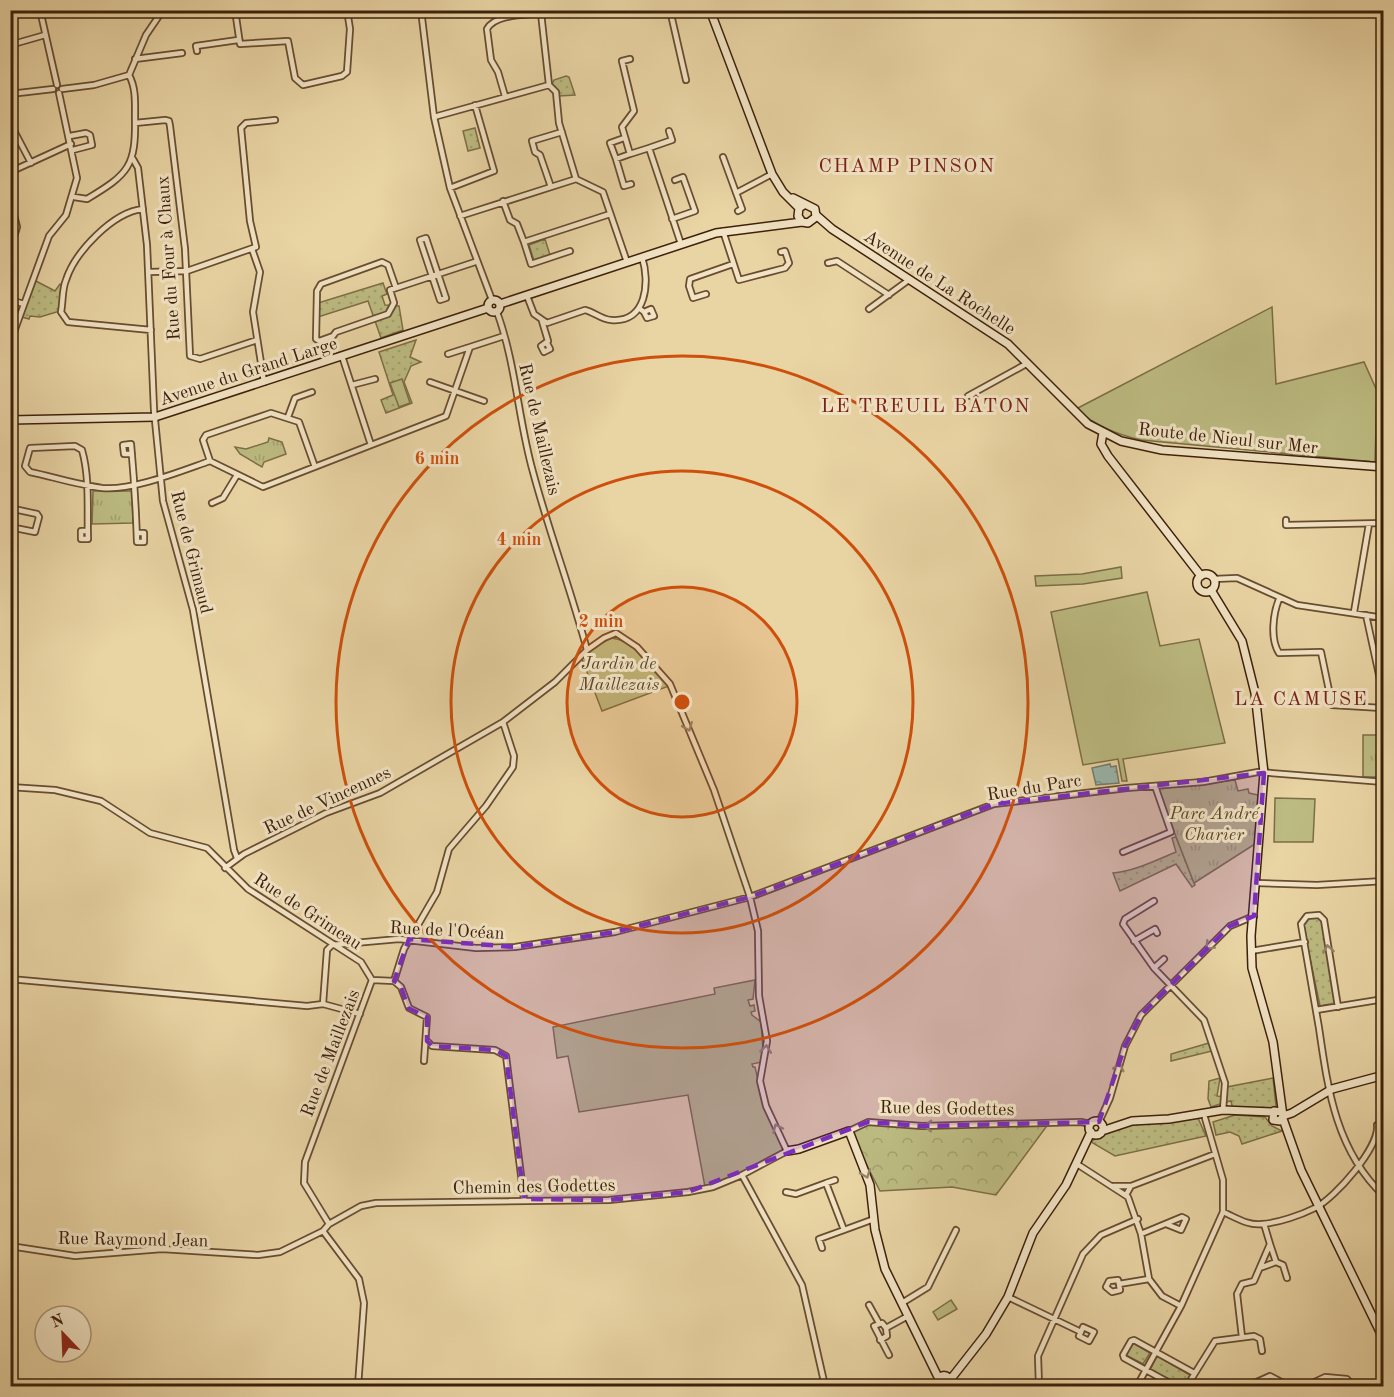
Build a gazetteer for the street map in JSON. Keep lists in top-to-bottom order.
{
  "streets": {
    "street": [
      "Rue du Four à Chaux",
      "Avenue de La Rochelle",
      "Avenue du Grand Large",
      "Rue de Maillezais",
      "Route de Nieul sur Mer",
      "Rue de Grimaud",
      "Rue du Parc",
      "Rue de Vincennes",
      "Rue de Grimeau",
      "Rue de l'Océan",
      "Rue des Godettes",
      "Chemin des Godettes",
      "Rue Raymond Jean"
    ]
  },
  "crossings": [
    ["Avenue de La Rochelle", "Route de Nieul sur Mer"],
    ["Avenue du Grand Large", "Rue de Grimaud"],
    ["Rue de Maillezais", "Rue de Grimeau"],
    ["Rue de Maillezais", "Chemin des Godettes"],
    ["Rue de Grimaud", "Rue de Vincennes"],
    ["Rue du Parc", "Rue de l'Océan"],
    ["Rue de Vincennes", "Rue de Grimeau"],
    ["Rue de Grimeau", "Rue de l'Océan"],
    ["Rue des Godettes", "Chemin des Godettes"]
  ],
  "one_way": ["Rue des Godettes"],
  "districts": ["CHAMP PINSON", "LE TREUIL BÂTON", "LA CAMUSE"],
  "parks": ["Jardin de Maillezais", "Parc André Charier"],
  "north": "top left",
  "rings": ["6 min", "4 min", "2 min"]
}
